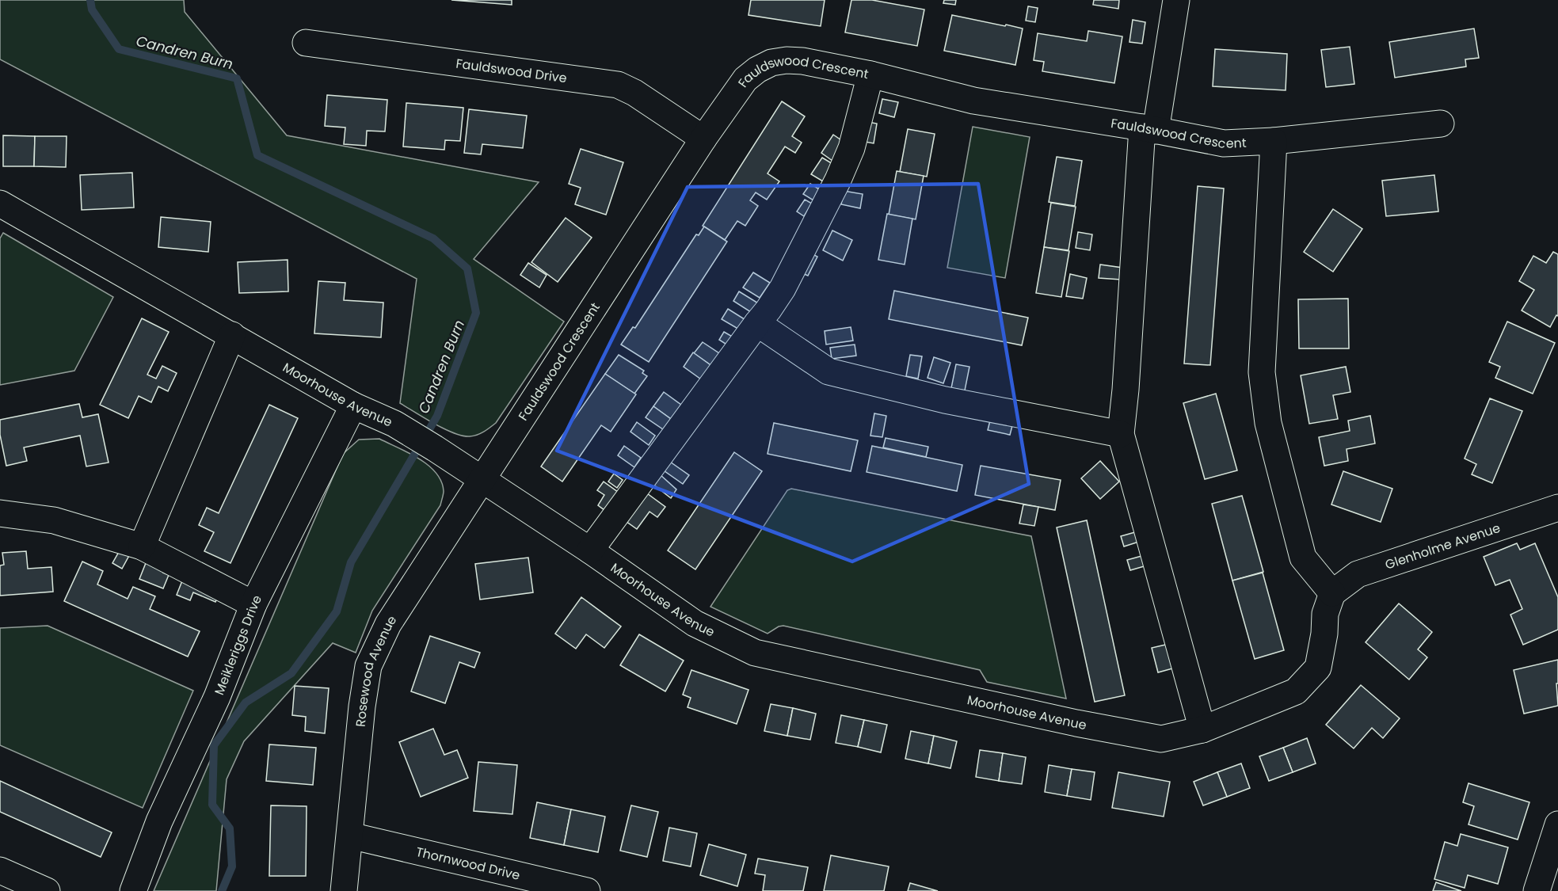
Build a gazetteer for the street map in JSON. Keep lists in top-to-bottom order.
{
  "streets": {
    "street": [
      "Fauldswood Drive",
      "Fauldswood Crescent",
      "Moorhouse Avenue",
      "Glenholme Avenue",
      "Meikleriggs Drive",
      "Rosewood Avenue",
      "Thornwood Drive"
    ]
  },
  "crossings": [
    ["Fauldswood Drive", "Fauldswood Crescent"],
    ["Fauldswood Crescent", "Moorhouse Avenue"],
    ["Fauldswood Crescent", "Rosewood Avenue"],
    ["Moorhouse Avenue", "Glenholme Avenue"],
    ["Moorhouse Avenue", "Meikleriggs Drive"],
    ["Moorhouse Avenue", "Rosewood Avenue"],
    ["Rosewood Avenue", "Thornwood Drive"]
  ],
  "water": ["Candren Burn"]
}
